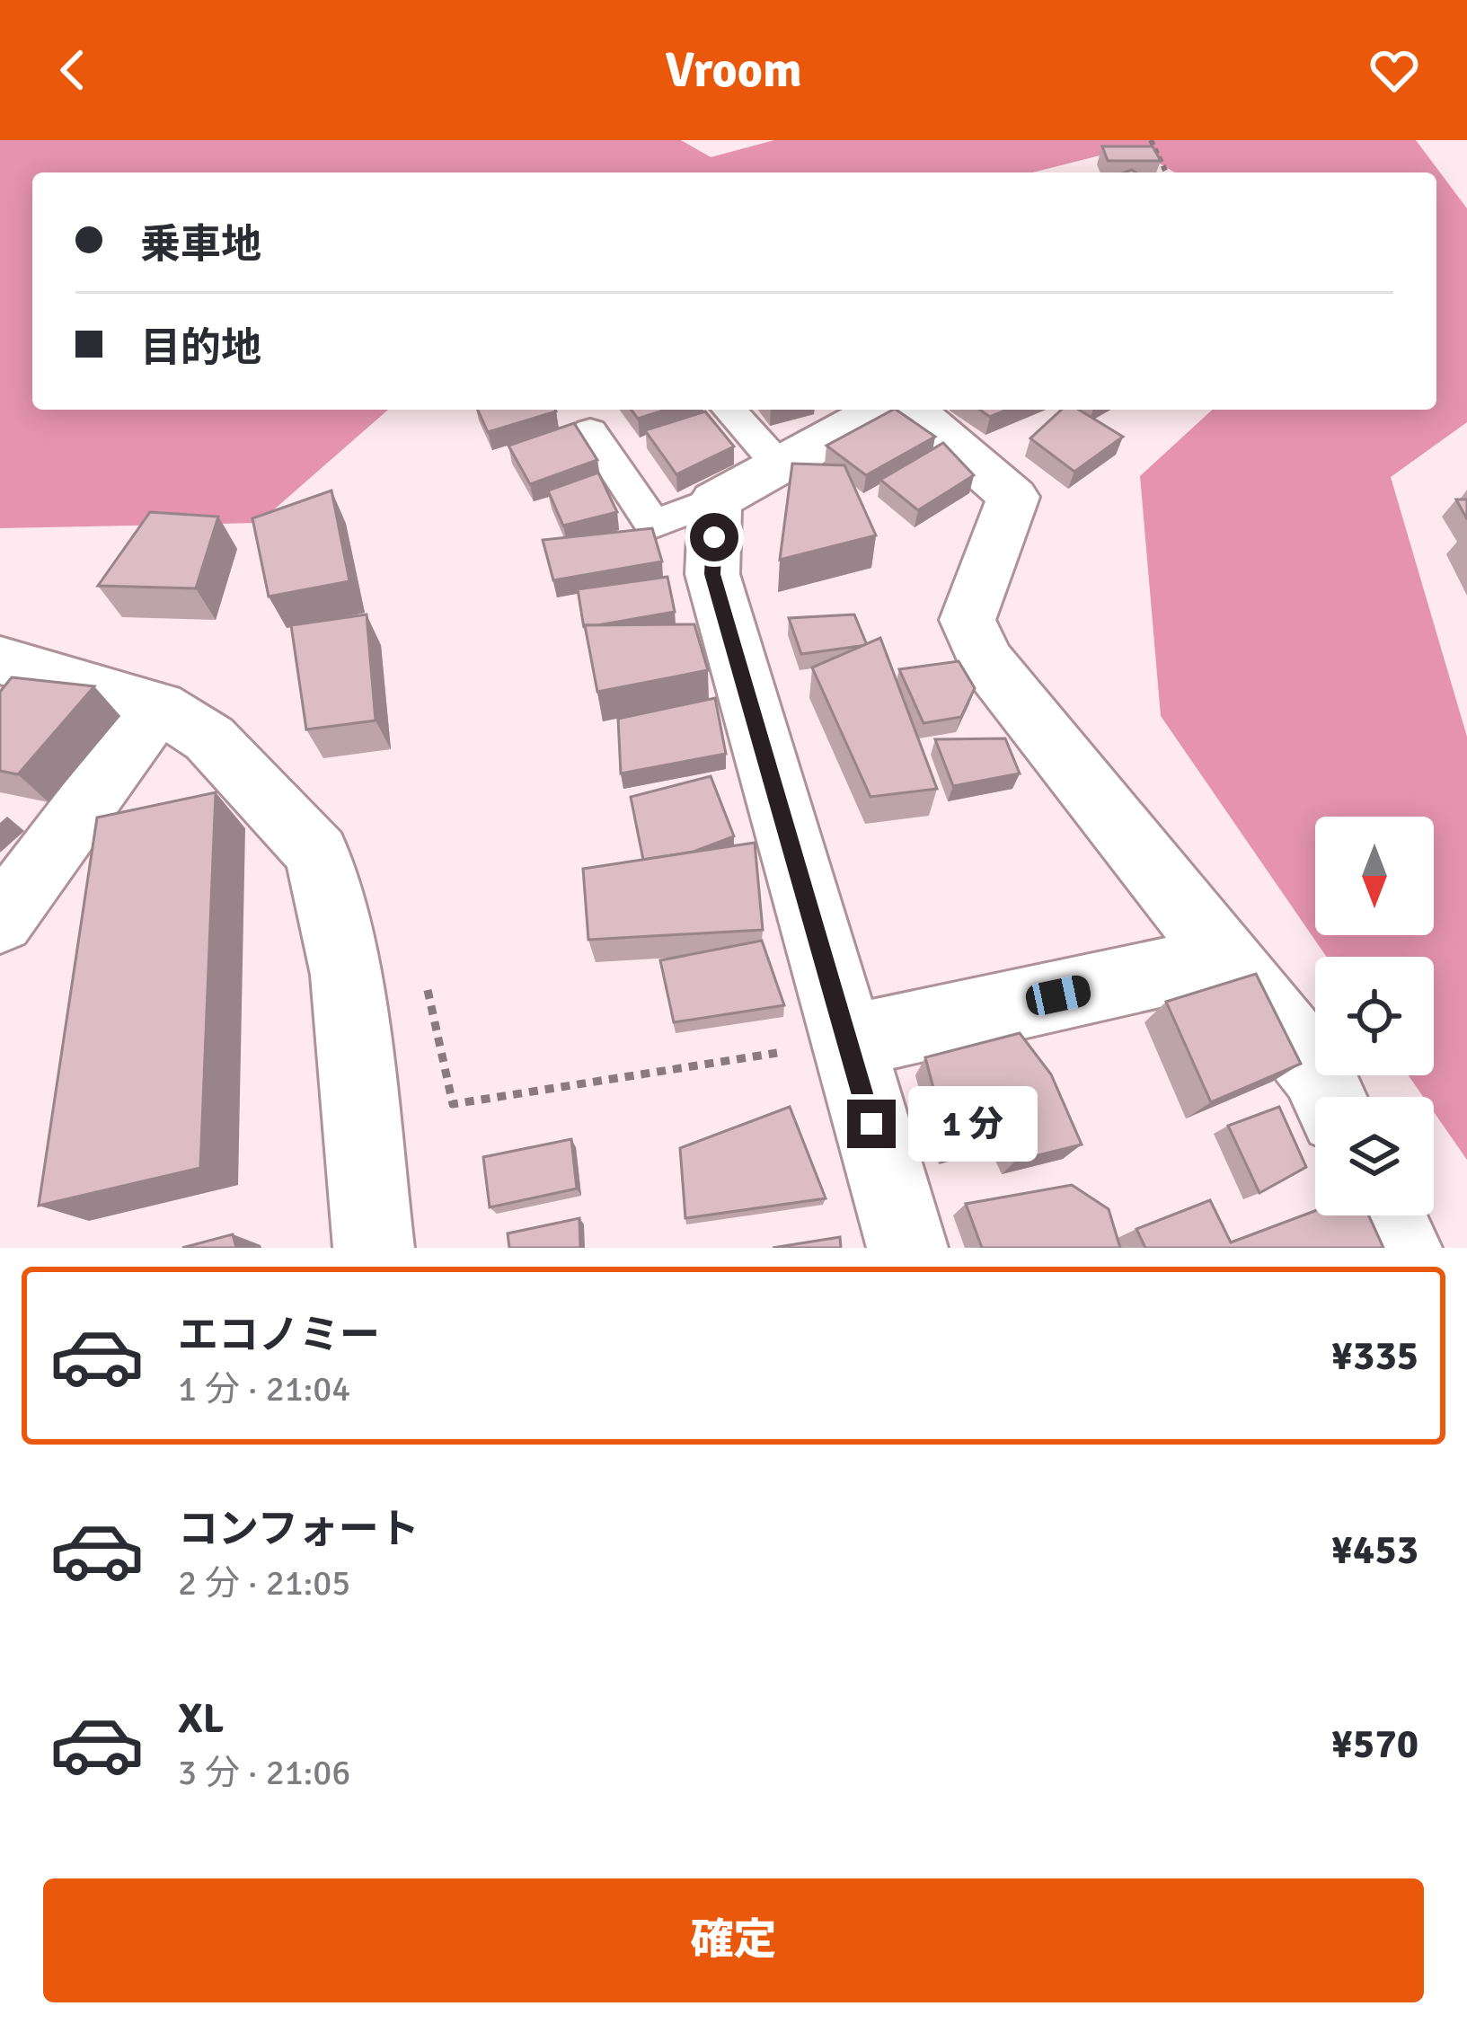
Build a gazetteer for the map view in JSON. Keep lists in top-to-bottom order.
{
  "north": "bottom",
  "page": {
    "header": "Vroom",
    "banner": ["乗車地", "目的地"],
    "bubble": "1 分",
    "list": [
      {
        "name": "エコノミー",
        "note": "1 分 · 21:04",
        "value": "¥335"
      },
      {
        "name": "コンフォート",
        "note": "2 分 · 21:05",
        "value": "¥453"
      },
      {
        "name": "XL",
        "note": "3 分 · 21:06",
        "value": "¥570"
      }
    ],
    "buttons": "確定"
  }
}
